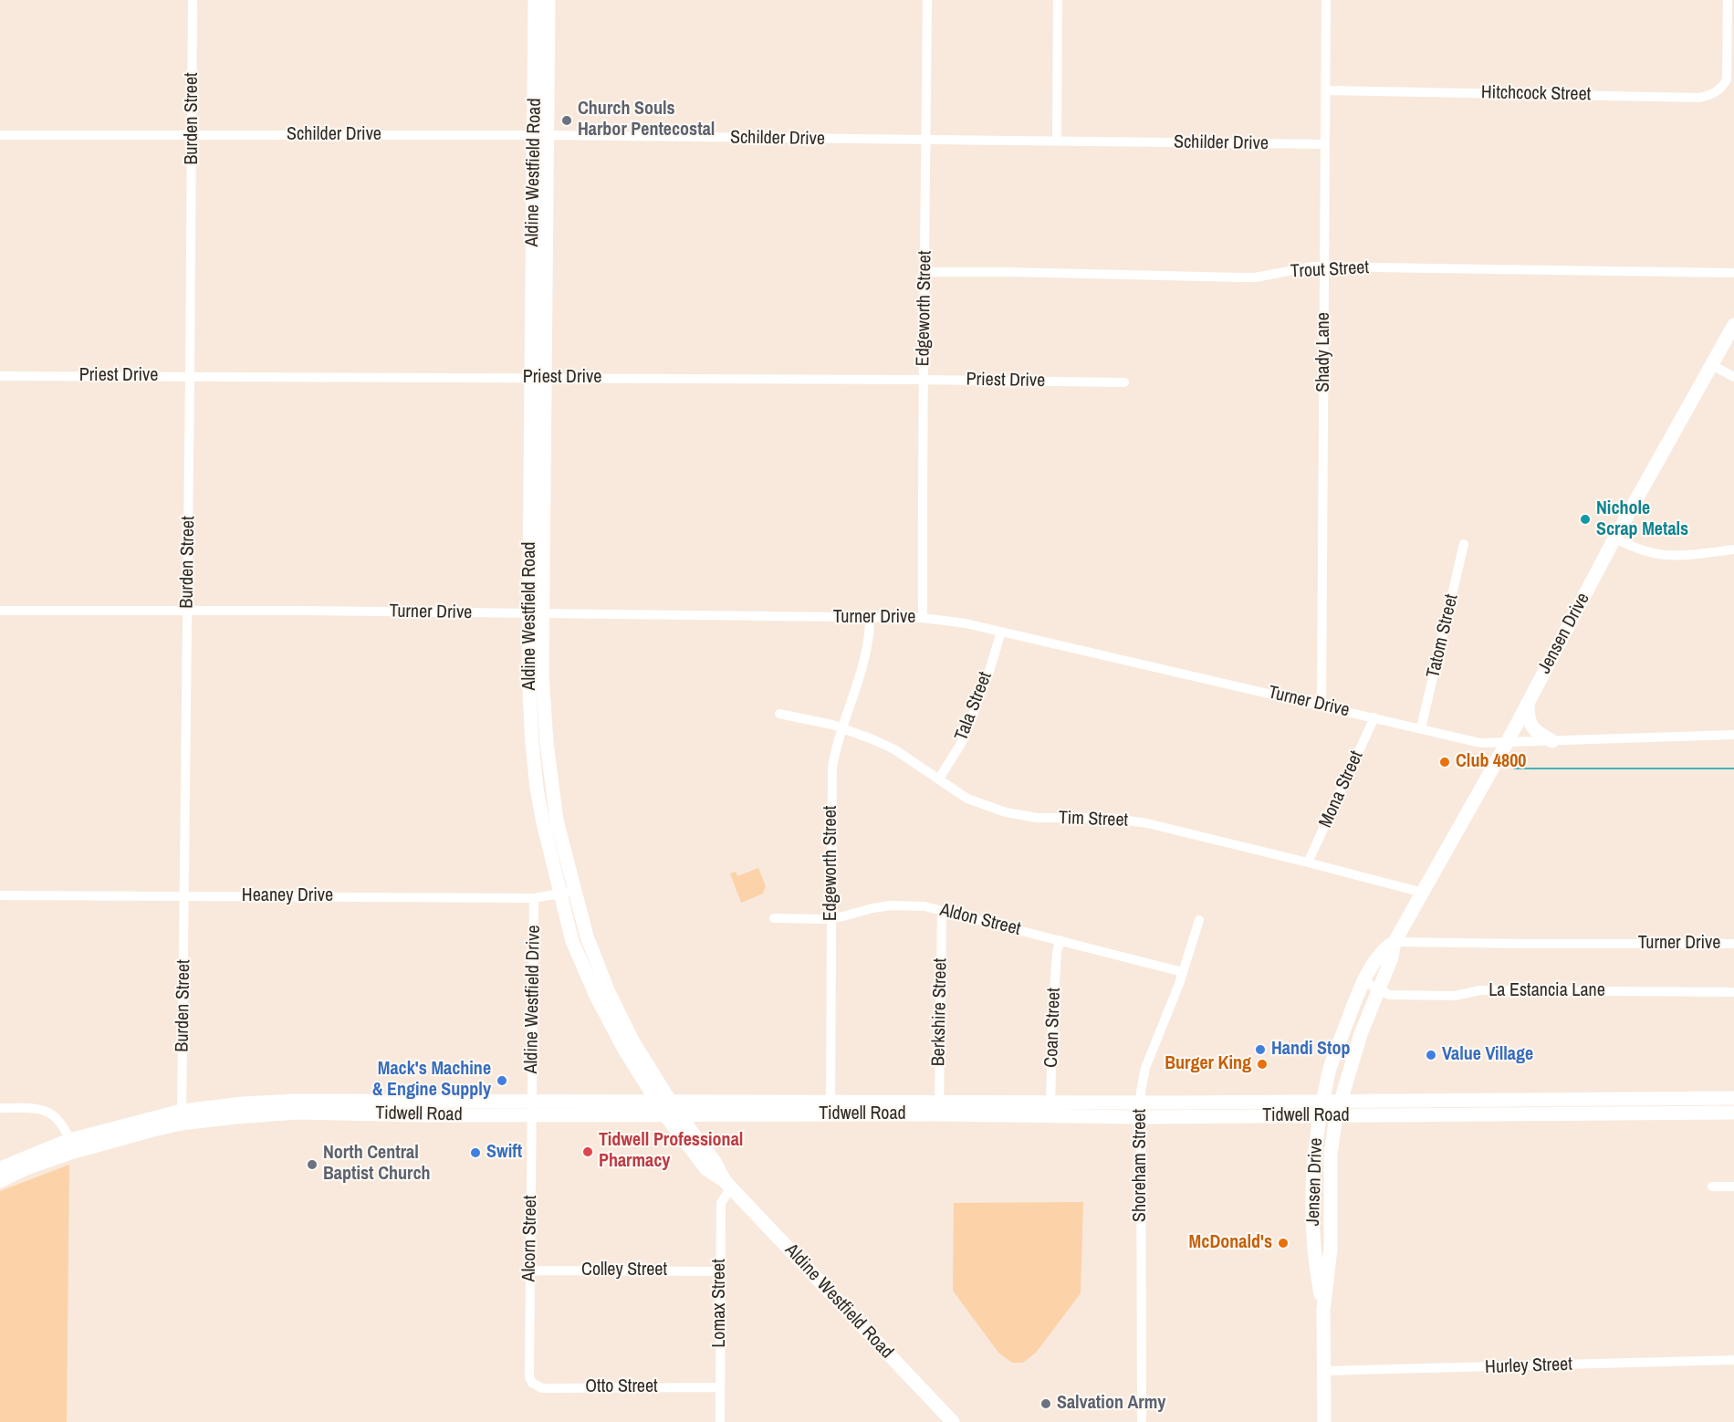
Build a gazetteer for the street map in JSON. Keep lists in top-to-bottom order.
{
  "streets": {
    "main road": ["Aldine Westfield Road", "Jensen Drive", "Tidwell Road"],
    "street": [
      "Hitchcock Street",
      "Burden Street",
      "Schilder Drive",
      "Trout Street",
      "Edgeworth Street",
      "Shady Lane",
      "Priest Drive",
      "Turner Drive",
      "Tatom Street",
      "Tala Street",
      "Mona Street",
      "Tim Street",
      "Heaney Drive",
      "Aldon Street",
      "La Estancia Lane",
      "Aldine Westfield Drive",
      "Berkshire Street",
      "Coan Street",
      "Shoreham Street",
      "Alcorn Street",
      "Colley Street",
      "Lomax Street",
      "Hurley Street",
      "Otto Street"
    ]
  },
  "crossings": [
    ["Hitchcock Street", "Shady Lane"],
    ["Burden Street", "Schilder Drive"],
    ["Burden Street", "Priest Drive"],
    ["Burden Street", "Turner Drive"],
    ["Burden Street", "Heaney Drive"],
    ["Burden Street", "Tidwell Road"],
    ["Schilder Drive", "Aldine Westfield Road"],
    ["Schilder Drive", "Edgeworth Street"],
    ["Schilder Drive", "Shady Lane"],
    ["Aldine Westfield Road", "Priest Drive"],
    ["Aldine Westfield Road", "Turner Drive"],
    ["Aldine Westfield Road", "Heaney Drive"],
    ["Aldine Westfield Road", "Tidwell Road"],
    ["Aldine Westfield Road", "Lomax Street"],
    ["Trout Street", "Edgeworth Street"],
    ["Trout Street", "Shady Lane"],
    ["Edgeworth Street", "Priest Drive"],
    ["Edgeworth Street", "Turner Drive"],
    ["Edgeworth Street", "Tim Street"],
    ["Edgeworth Street", "Aldon Street"],
    ["Edgeworth Street", "Tidwell Road"],
    ["Shady Lane", "Turner Drive"],
    ["Turner Drive", "Jensen Drive"],
    ["Turner Drive", "Tatom Street"],
    ["Turner Drive", "Tala Street"],
    ["Turner Drive", "Mona Street"],
    ["Jensen Drive", "Tim Street"],
    ["Jensen Drive", "La Estancia Lane"],
    ["Jensen Drive", "Tidwell Road"],
    ["Jensen Drive", "Hurley Street"],
    ["Tala Street", "Tim Street"],
    ["Mona Street", "Tim Street"],
    ["Heaney Drive", "Aldine Westfield Drive"],
    ["Aldon Street", "Berkshire Street"],
    ["Aldon Street", "Coan Street"],
    ["Aldon Street", "Shoreham Street"],
    ["Aldine Westfield Drive", "Tidwell Road"],
    ["Aldine Westfield Drive", "Alcorn Street"],
    ["Berkshire Street", "Tidwell Road"],
    ["Coan Street", "Tidwell Road"],
    ["Tidwell Road", "Shoreham Street"],
    ["Tidwell Road", "Alcorn Street"],
    ["Alcorn Street", "Colley Street"],
    ["Alcorn Street", "Otto Street"],
    ["Colley Street", "Lomax Street"],
    ["Lomax Street", "Otto Street"]
  ],
  "places": [
    "Church Souls Harbor Pentecostal",
    "Nichole Scrap Metals",
    "Club 4800",
    "Handi Stop",
    "Value Village",
    "Burger King",
    "Mack's Machine & Engine Supply",
    "Tidwell Professional Pharmacy",
    "Swift",
    "North Central Baptist Church",
    "McDonald's",
    "Salvation Army"
  ]
}
